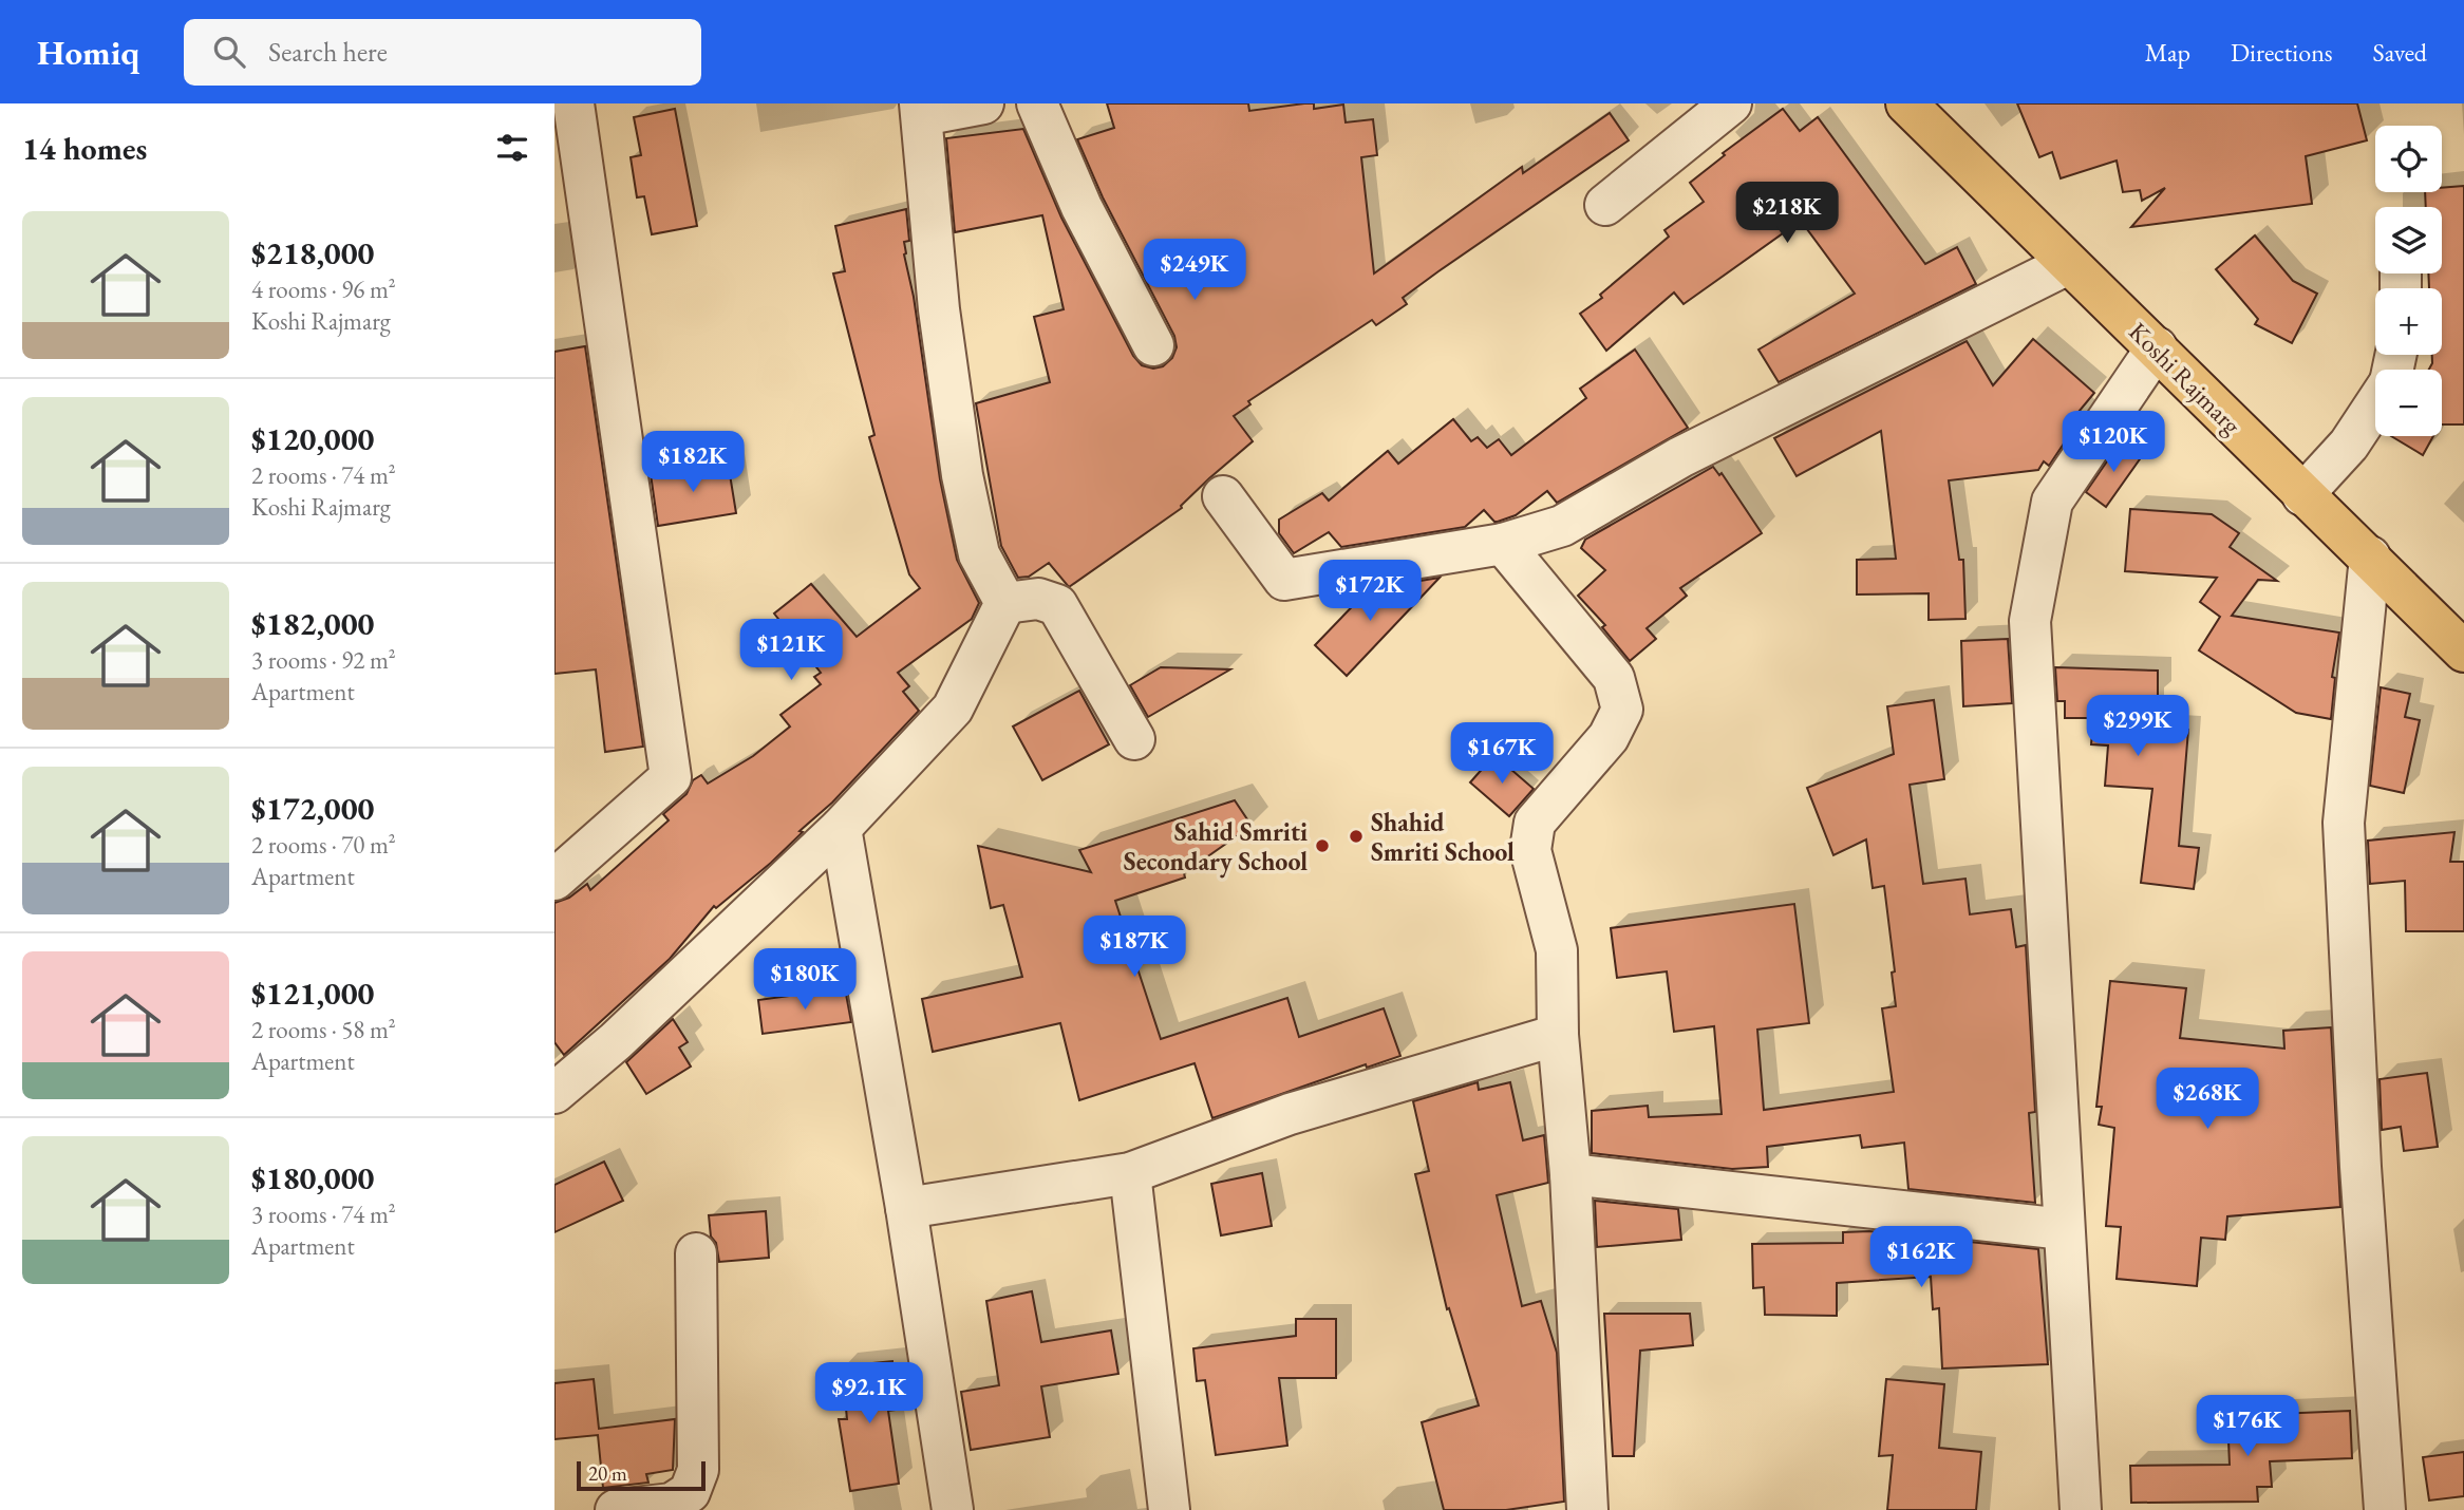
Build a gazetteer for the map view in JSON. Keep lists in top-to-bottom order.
{
  "streets": {
    "main road": ["Koshi Rajmarg"]
  },
  "places": ["Shahid Smriti School", "Sahid Smriti Secondary School"],
  "scale_bar": "20 m",
  "page": {
    "header": "Homiq",
    "search": "Search here",
    "nav": ["Map", "Directions", "Saved"],
    "heading": "14 homes",
    "map_buttons": ["+", "−"],
    "price": [
      "$218K",
      "$249K",
      "$120K",
      "$182K",
      "$172K",
      "$121K",
      "$299K",
      "$167K",
      "$187K",
      "$180K",
      "$268K",
      "$162K",
      "$92.1K",
      "$176K"
    ],
    "list": [
      {
        "name": "$218,000",
        "note": "4 rooms · 96 m² · Koshi Rajmarg"
      },
      {
        "name": "$120,000",
        "note": "2 rooms · 74 m² · Koshi Rajmarg"
      },
      {
        "name": "$182,000",
        "note": "3 rooms · 92 m² · Apartment"
      },
      {
        "name": "$172,000",
        "note": "2 rooms · 70 m² · Apartment"
      },
      {
        "name": "$121,000",
        "note": "2 rooms · 58 m² · Apartment"
      },
      {
        "name": "$180,000",
        "note": "3 rooms · 74 m² · Apartment"
      }
    ],
    "scale": "20 m"
  }
}
